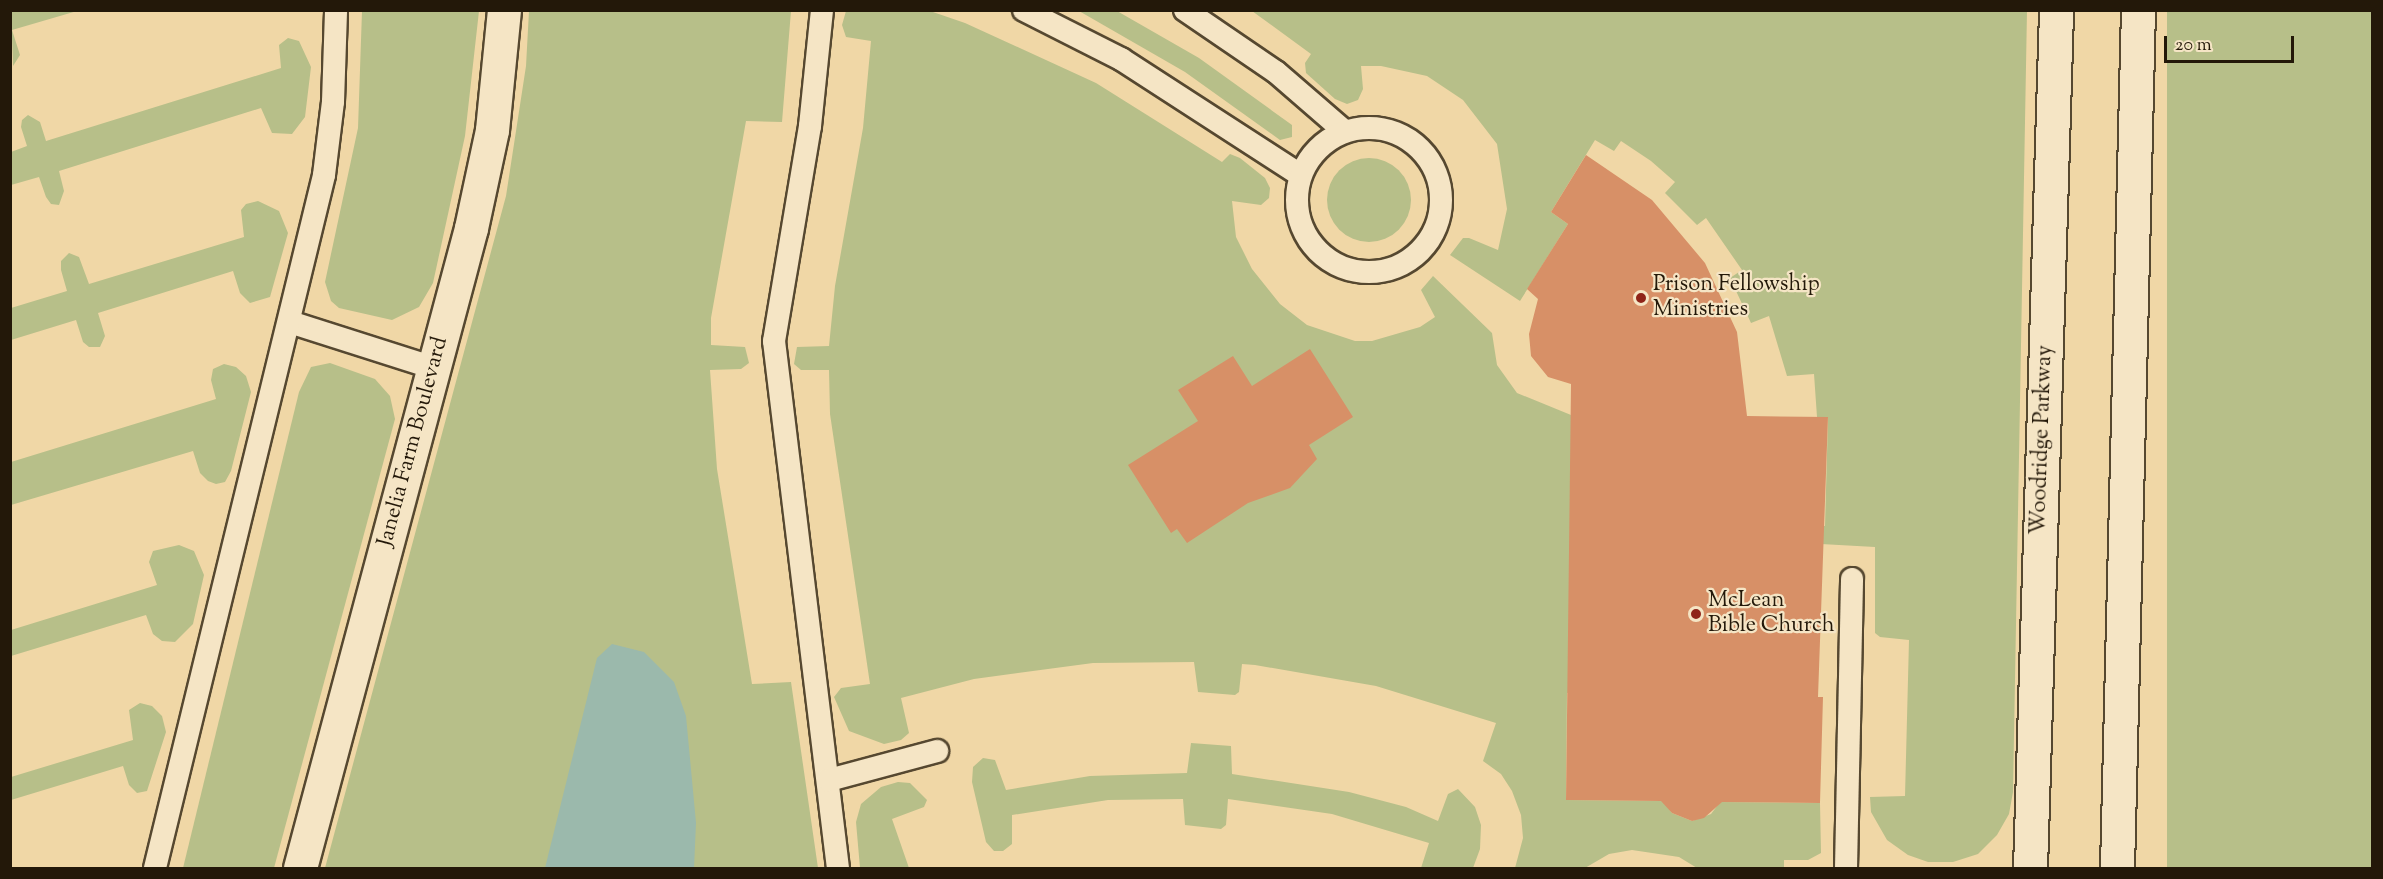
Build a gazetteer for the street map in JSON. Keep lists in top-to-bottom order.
{
  "streets": {
    "street": ["Woodridge Parkway", "Janelia Farm Boulevard"]
  },
  "places": ["Prison Fellowship Ministries", "McLean Bible Church"],
  "scale_bar": "20 m"
}
